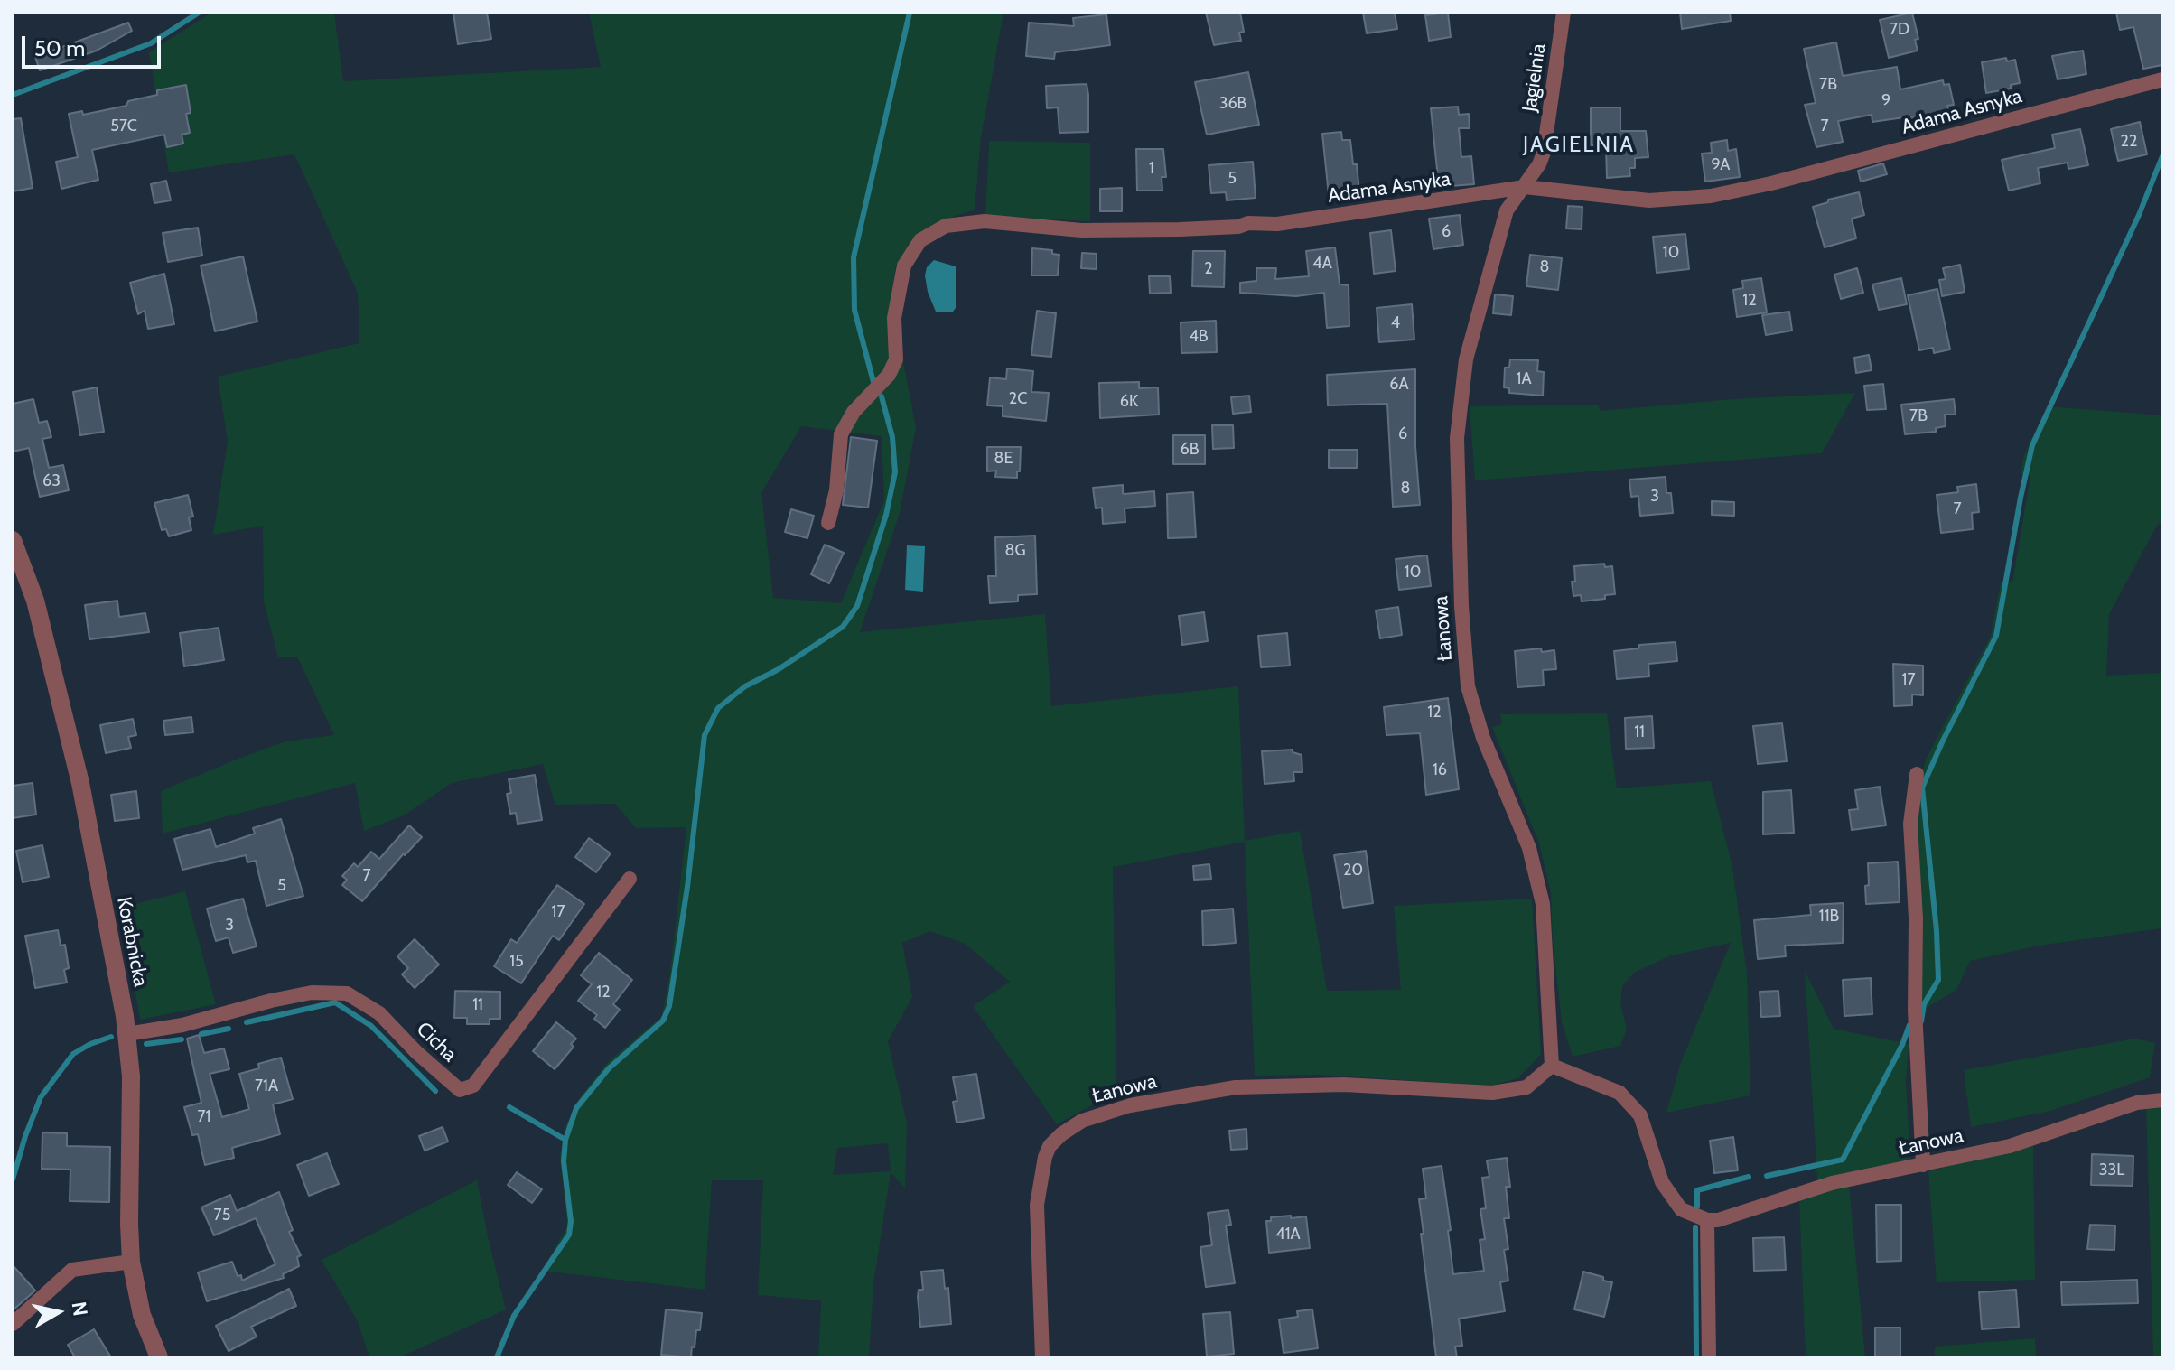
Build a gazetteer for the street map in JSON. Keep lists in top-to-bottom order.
{
  "streets": {
    "street": [
      "Jagielnia",
      "Adama Asnyka",
      "Łanowa",
      "Korabnicka",
      "Cicha"
    ]
  },
  "crossings": [
    ["Jagielnia", "Adama Asnyka"],
    ["Jagielnia", "Łanowa"],
    ["Adama Asnyka", "Łanowa"],
    ["Korabnicka", "Cicha"]
  ],
  "districts": ["JAGIELNIA"],
  "house_numbers": [
    "7D",
    "7B",
    "9",
    "36B",
    "57C",
    "7",
    "22",
    "9A",
    "1",
    "5",
    "6",
    "10",
    "4A",
    "8",
    "2",
    "12",
    "4",
    "4B",
    "1A",
    "6A",
    "2C",
    "6K",
    "7B",
    "6",
    "6B",
    "8E",
    "63",
    "8",
    "3",
    "7",
    "8G",
    "10",
    "17",
    "12",
    "11",
    "16",
    "20",
    "7",
    "5",
    "17",
    "11B",
    "3",
    "15",
    "12",
    "11",
    "71A",
    "71",
    "33L",
    "75",
    "41A"
  ],
  "scale_bar": "50 m",
  "north": "right"
}
